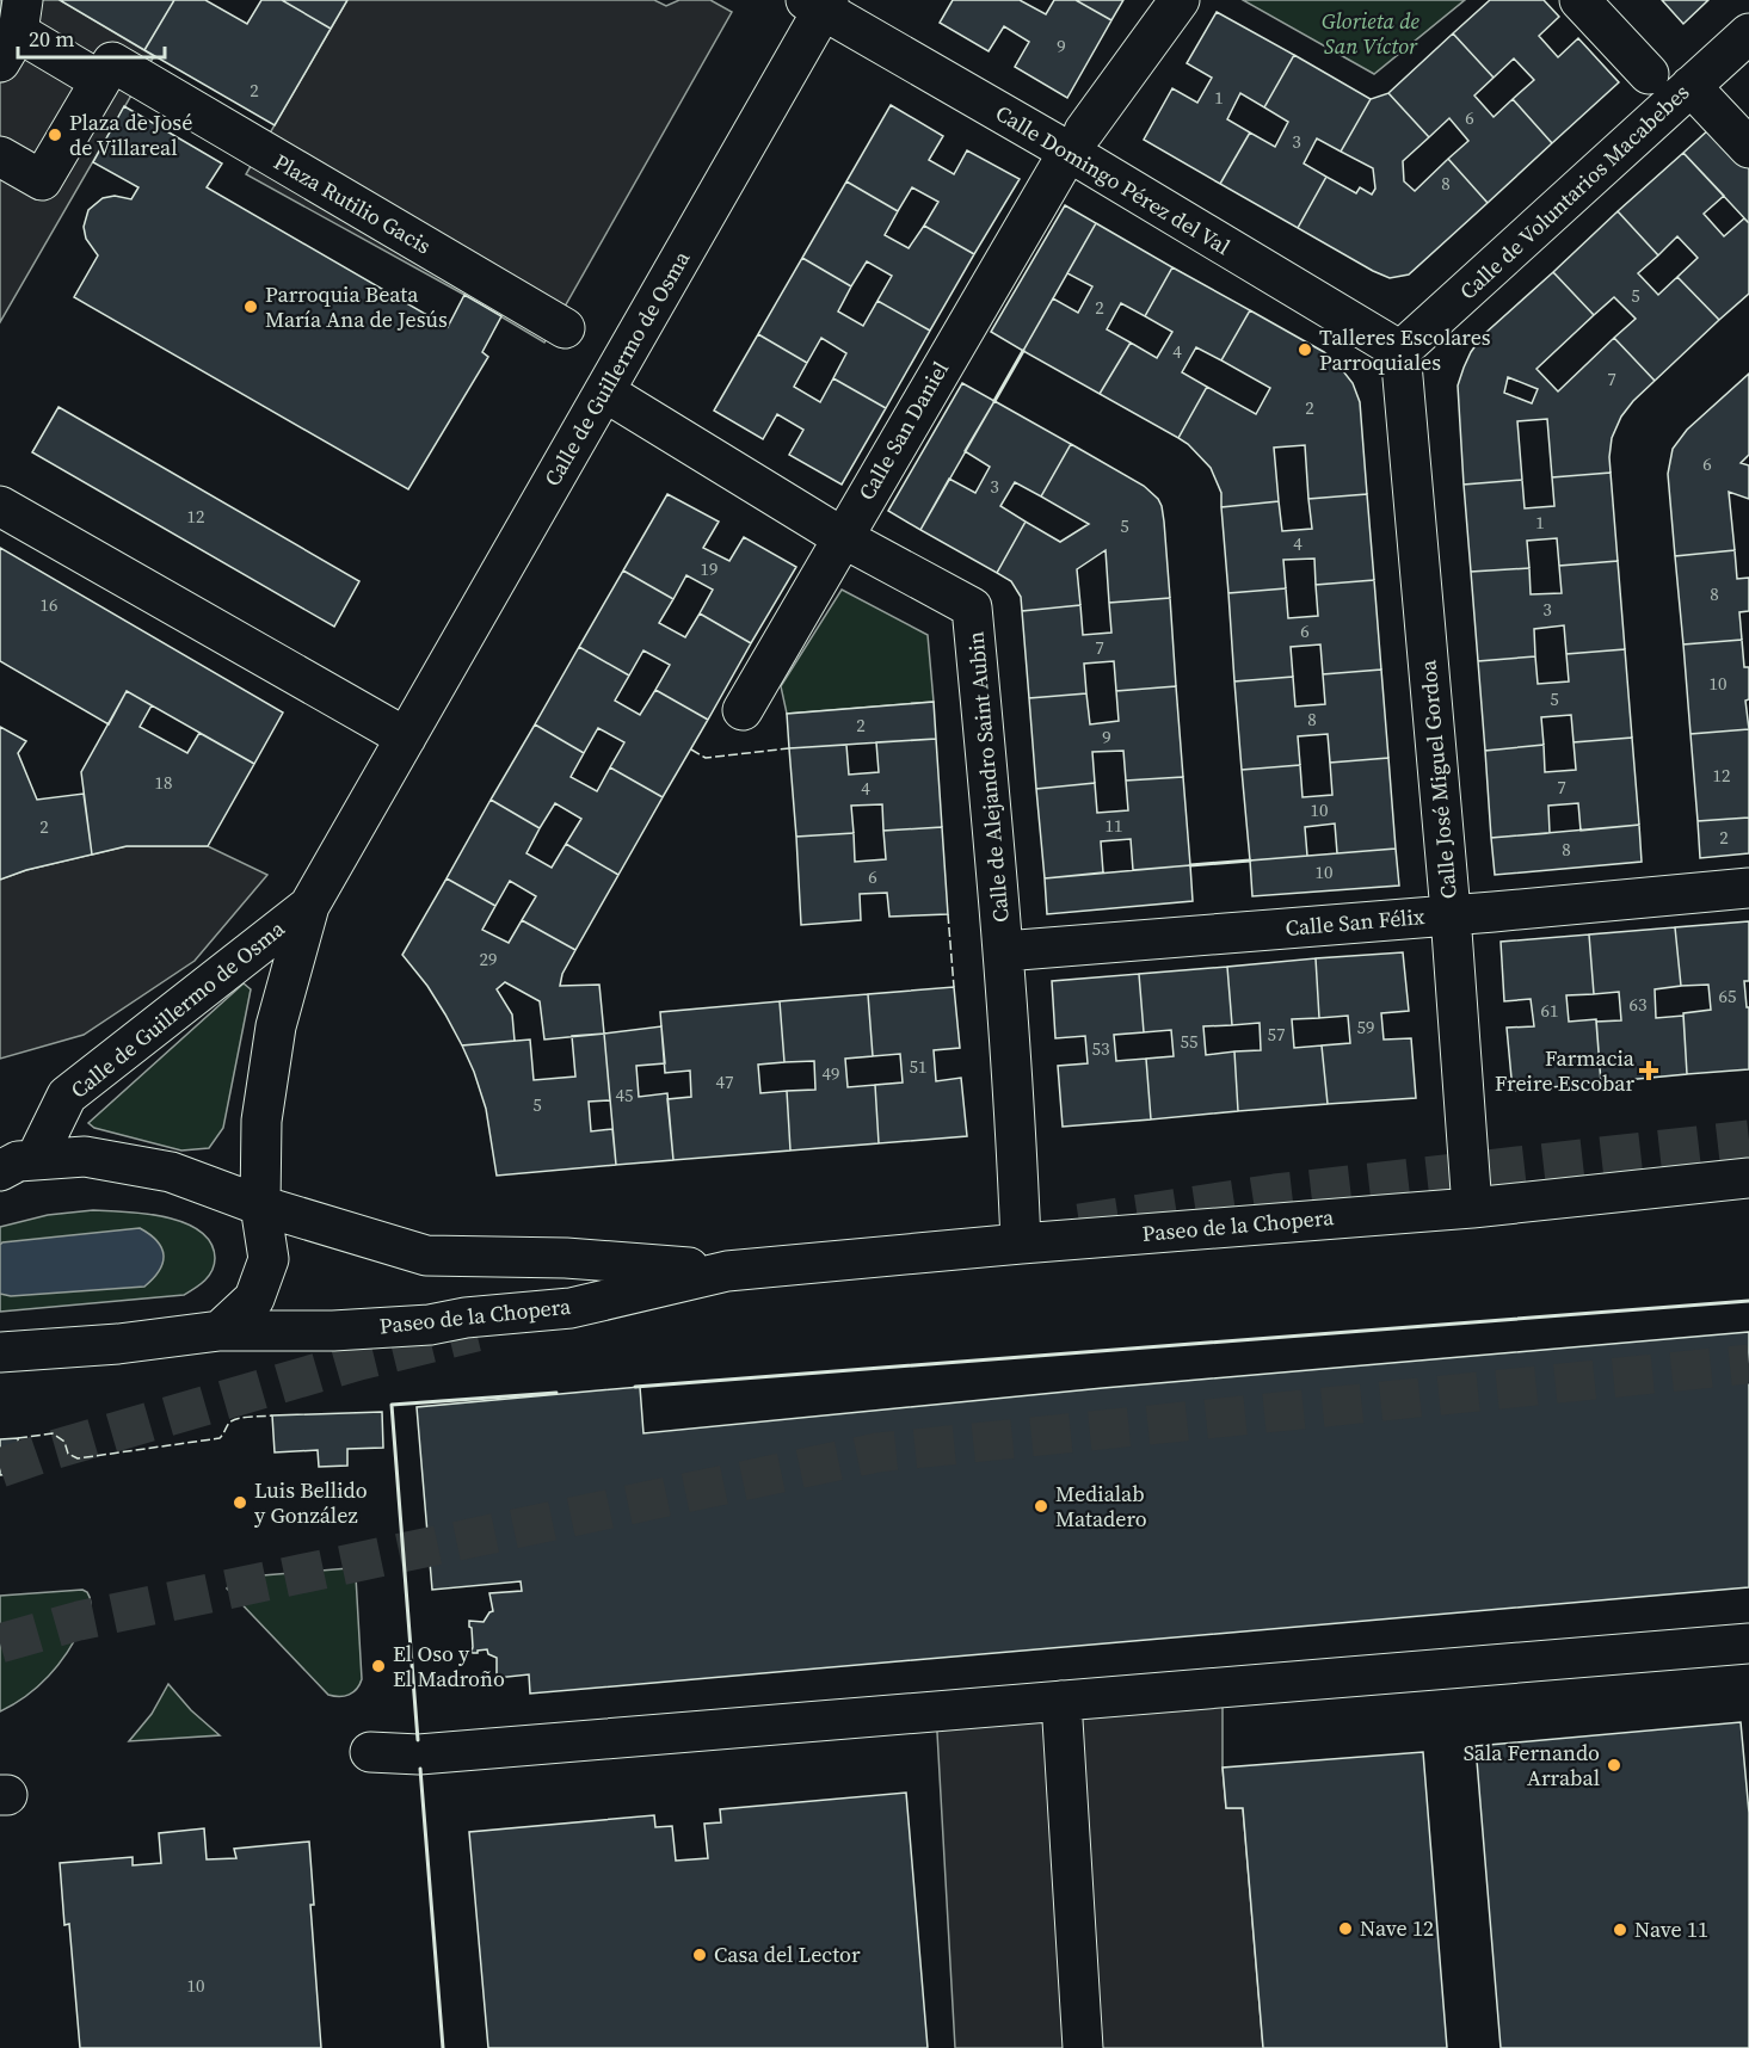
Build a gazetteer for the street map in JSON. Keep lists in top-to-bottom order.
{
  "streets": {
    "street": [
      "Calle Domingo Pérez del Val",
      "Calle de Voluntarios Macabebes",
      "Plaza Rutilio Gacis",
      "Calle de Guillermo de Osma",
      "Calle San Daniel",
      "Calle de Alejandro Saint Aubin",
      "Calle José Miguel Gordoa",
      "Calle San Félix",
      "Paseo de la Chopera"
    ]
  },
  "crossings": [
    ["Calle Domingo Pérez del Val", "Calle de Voluntarios Macabebes"],
    ["Calle Domingo Pérez del Val", "Calle de Guillermo de Osma"],
    ["Calle Domingo Pérez del Val", "Calle San Daniel"],
    ["Calle Domingo Pérez del Val", "Calle José Miguel Gordoa"],
    ["Calle de Voluntarios Macabebes", "Calle José Miguel Gordoa"],
    ["Calle de Guillermo de Osma", "Calle de Alejandro Saint Aubin"],
    ["Calle de Guillermo de Osma", "Paseo de la Chopera"],
    ["Calle San Daniel", "Calle de Alejandro Saint Aubin"],
    ["Calle de Alejandro Saint Aubin", "Calle San Félix"],
    ["Calle de Alejandro Saint Aubin", "Paseo de la Chopera"],
    ["Calle José Miguel Gordoa", "Calle San Félix"],
    ["Calle José Miguel Gordoa", "Paseo de la Chopera"]
  ],
  "parks": ["Glorieta de San Víctor"],
  "places": {
    "other": [
      "Plaza de José de Villareal",
      "Parroquia Beata María Ana de Jesús",
      "Talleres Escolares Parroquiales",
      "Luis Bellido y González",
      "Medialab Matadero",
      "El Oso y El Madroño",
      "Sala Fernando Arrabal",
      "Nave 12",
      "Nave 11",
      "Casa del Lector"
    ],
    "health": ["Farmacia Freire Escobar"]
  },
  "house_numbers": [
    "9",
    "2",
    "1",
    "6",
    "3",
    "8",
    "5",
    "2",
    "4",
    "7",
    "2",
    "6",
    "3",
    "12",
    "1",
    "5",
    "4",
    "19",
    "8",
    "16",
    "3",
    "6",
    "7",
    "10",
    "5",
    "8",
    "2",
    "9",
    "12",
    "18",
    "7",
    "4",
    "10",
    "11",
    "2",
    "2",
    "8",
    "10",
    "6",
    "29",
    "65",
    "63",
    "61",
    "59",
    "57",
    "55",
    "53",
    "51",
    "49",
    "47",
    "45",
    "5",
    "10"
  ],
  "scale_bar": "20 m"
}
